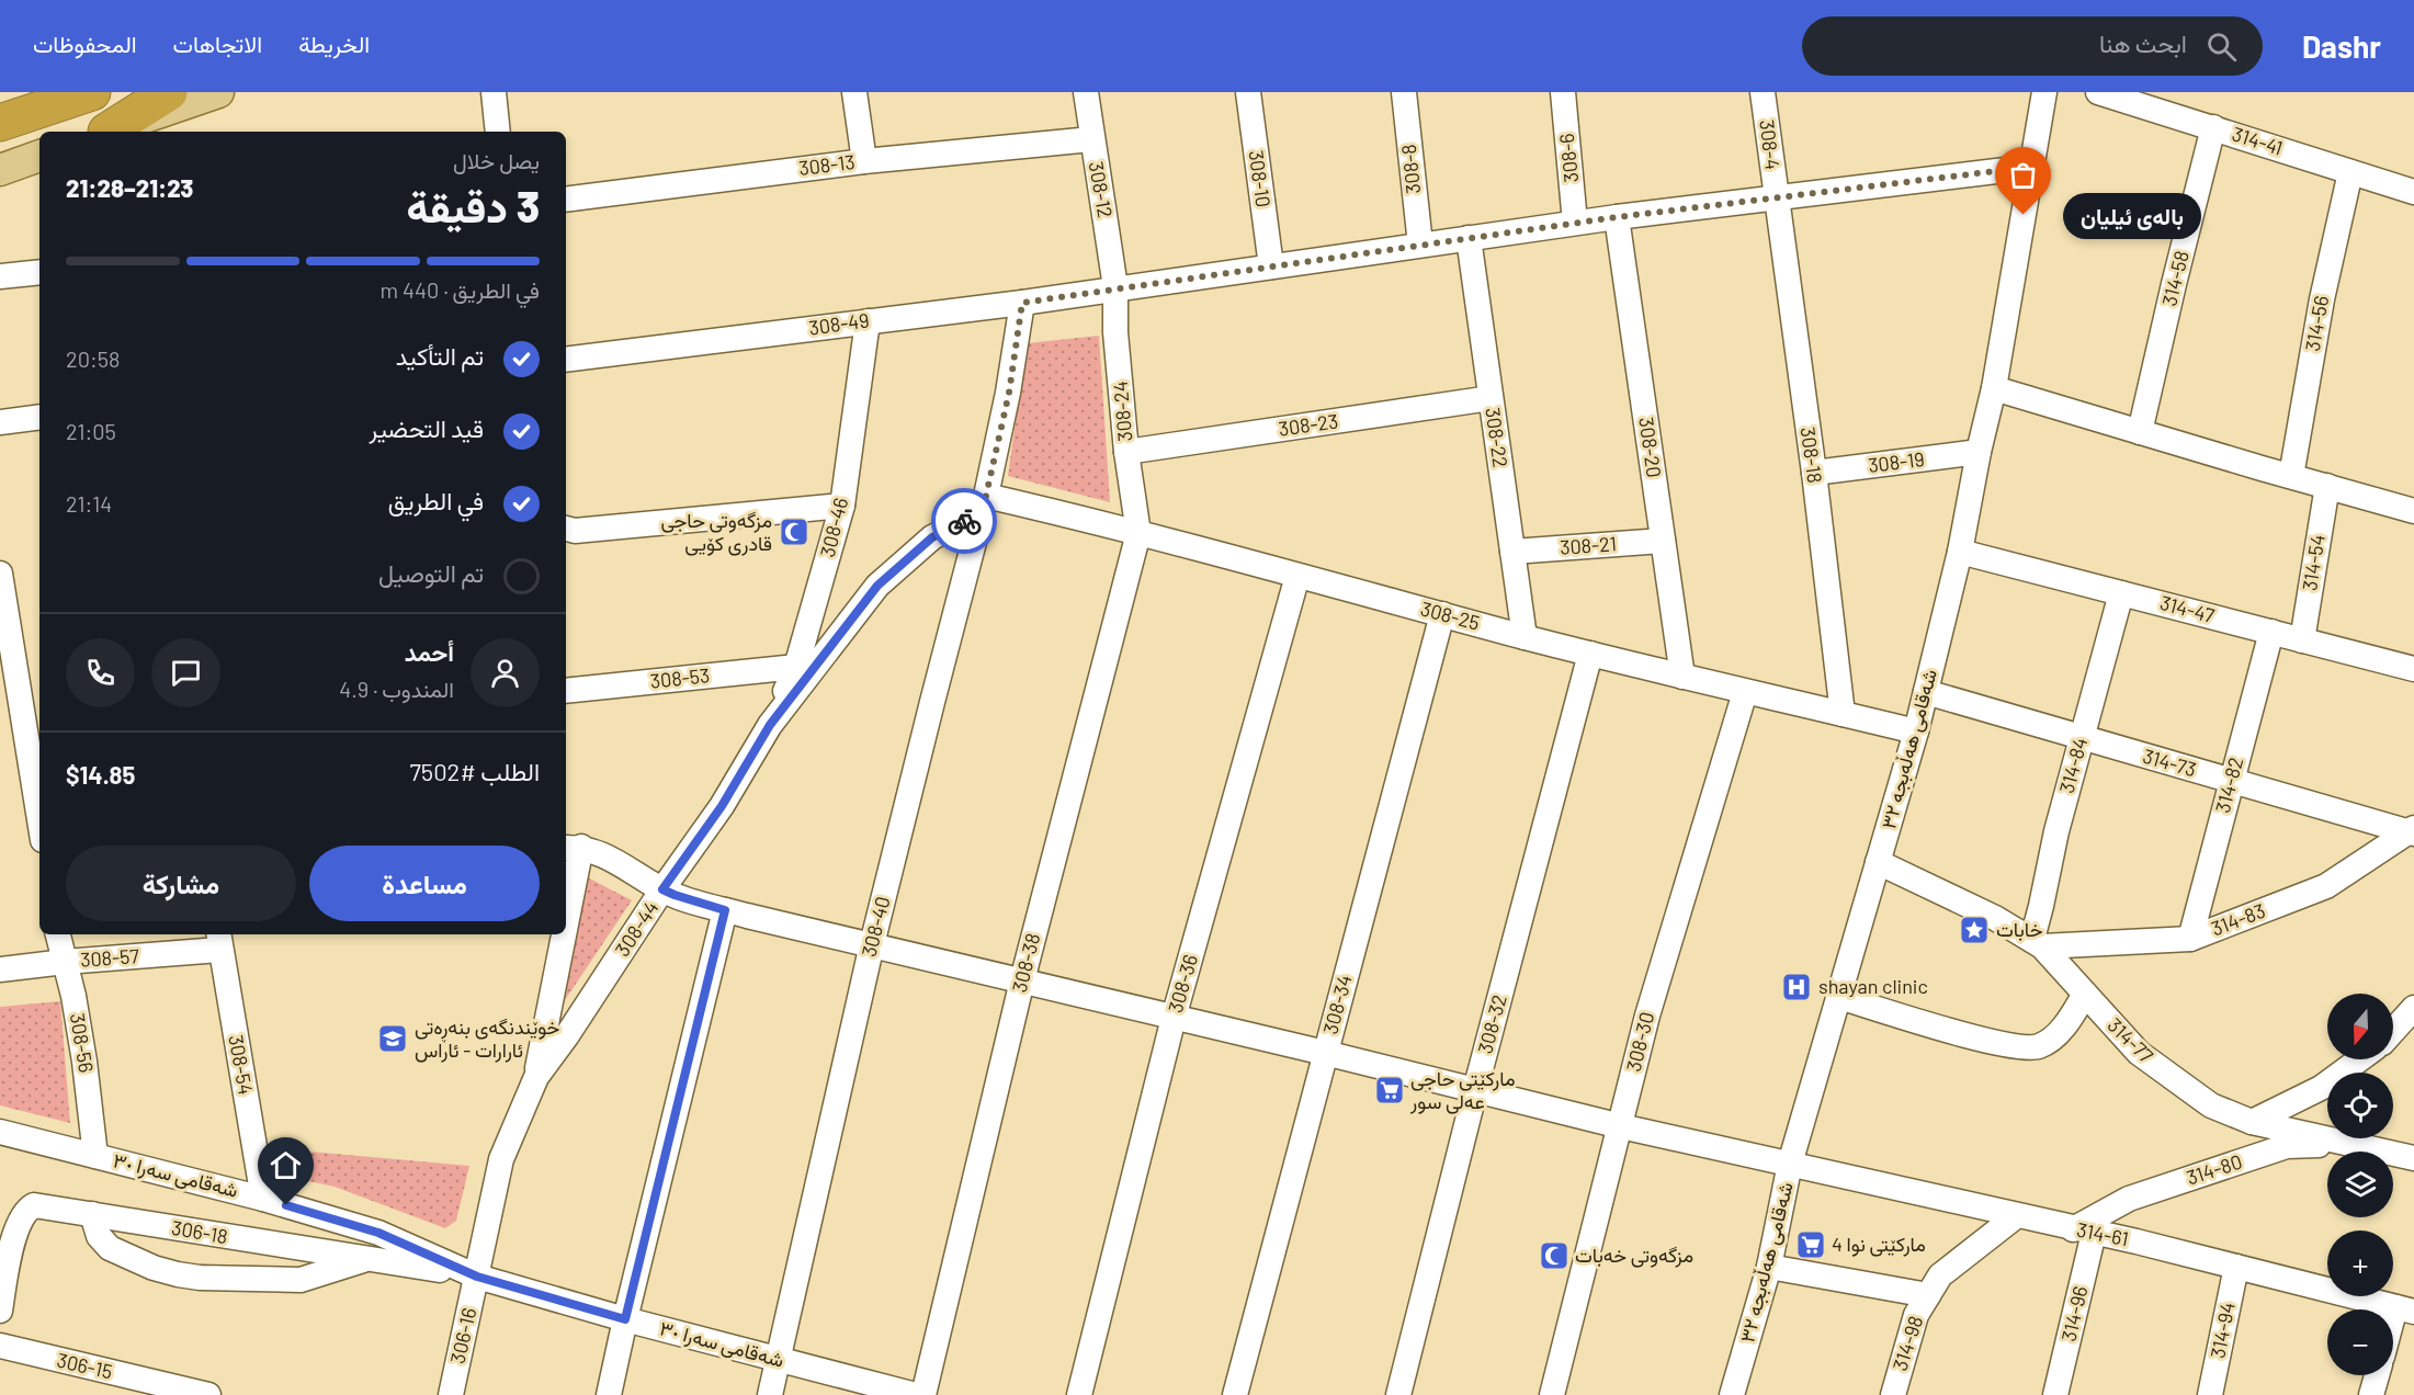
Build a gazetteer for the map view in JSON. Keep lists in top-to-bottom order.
{
  "streets": {
    "street": [
      "314-41",
      "308-4",
      "308-6",
      "308-13",
      "308-8",
      "308-10",
      "308-12",
      "314-58",
      "314-56",
      "308-49",
      "308-24",
      "308-23",
      "308-22",
      "308-20",
      "308-18",
      "308-19",
      "308-46",
      "308-21",
      "314-54",
      "314-47",
      "308-25",
      "308-53",
      "شەقامی هەڵەبجە ٣٢",
      "314-73",
      "314-84",
      "314-82",
      "314-83",
      "308-40",
      "308-44",
      "308-57",
      "308-38",
      "308-36",
      "308-34",
      "308-32",
      "314-77",
      "308-30",
      "308-56",
      "308-54",
      "314-80",
      "شەقامی سەرا ٣٠",
      "306-18",
      "314-61",
      "314-96",
      "314-94",
      "306-16",
      "314-98",
      "306-15"
    ]
  },
  "crossings": [
    ["314-41", "314-58"],
    ["314-41", "314-56"],
    ["308-4", "308-49"],
    ["308-4", "308-18"],
    ["308-6", "308-49"],
    ["308-13", "308-12"],
    ["308-8", "308-49"],
    ["308-10", "308-49"],
    ["308-12", "308-49"],
    ["308-12", "308-24"],
    ["308-49", "308-24"],
    ["308-49", "308-22"],
    ["308-49", "308-20"],
    ["308-49", "308-18"],
    ["308-49", "308-46"],
    ["308-49", "شەقامی هەڵەبجە ٣٢"],
    ["308-49", "308-40"],
    ["308-24", "308-23"],
    ["308-24", "308-25"],
    ["308-24", "308-38"],
    ["308-23", "308-22"],
    ["308-22", "308-21"],
    ["308-22", "308-25"],
    ["308-20", "308-21"],
    ["308-20", "308-25"],
    ["308-18", "308-19"],
    ["308-18", "308-25"],
    ["308-19", "شەقامی هەڵەبجە ٣٢"],
    ["308-46", "308-53"],
    ["308-46", "308-44"],
    ["314-54", "314-47"],
    ["314-47", "شەقامی هەڵەبجە ٣٢"],
    ["314-47", "314-84"],
    ["314-47", "314-82"],
    ["308-25", "شەقامی هەڵەبجە ٣٢"],
    ["308-25", "308-40"],
    ["308-25", "308-44"],
    ["308-25", "308-38"],
    ["308-25", "308-36"],
    ["308-25", "308-34"],
    ["308-25", "308-32"],
    ["308-25", "308-30"],
    ["شەقامی هەڵەبجە ٣٢", "314-73"],
    ["شەقامی هەڵەبجە ٣٢", "314-77"],
    ["شەقامی هەڵەبجە ٣٢", "314-61"],
    ["314-73", "314-84"],
    ["314-73", "314-82"],
    ["314-73", "314-83"],
    ["314-84", "314-83"],
    ["314-84", "314-77"],
    ["314-82", "314-83"],
    ["314-83", "314-77"],
    ["308-40", "308-44"],
    ["308-40", "شەقامی سەرا ٣٠"],
    ["308-40", "314-61"],
    ["308-44", "شەقامی سەرا ٣٠"],
    ["308-44", "306-18"],
    ["308-44", "314-61"],
    ["308-44", "306-16"],
    ["308-57", "308-56"],
    ["308-57", "308-54"],
    ["308-38", "314-61"],
    ["308-36", "314-61"],
    ["308-34", "314-61"],
    ["308-32", "314-61"],
    ["314-77", "314-80"],
    ["308-30", "314-61"],
    ["308-56", "شەقامی سەرا ٣٠"],
    ["308-54", "شەقامی سەرا ٣٠"],
    ["314-80", "314-61"],
    ["314-80", "314-96"],
    ["شەقامی سەرا ٣٠", "306-18"],
    ["شەقامی سەرا ٣٠", "306-16"],
    ["306-18", "306-16"],
    ["314-61", "314-96"],
    ["314-61", "314-94"],
    ["314-61", "314-98"]
  ],
  "places": {
    "other": ["بالەی ئیلیان"],
    "mosque": ["مزگەوتی حاجی قادری کۆیی", "مزگەوتی خەبات"],
    "place": ["خابات"],
    "hospital": ["shayan clinic"],
    "school or university": ["خوێندنگەی بنەڕەتی ئارارات - ئاراس"],
    "supermarket": ["مارکێتی حاجی عەلی سور", "مارکێتی نوا 4"]
  },
  "north": "bottom",
  "page": {
    "header": "Dashr",
    "search": "ابحث هنا",
    "nav": ["الخريطة", "الاتجاهات", "المحفوظات"],
    "heading": ["3 دقيقة", "يصل خلال", "21:23–21:28"],
    "panel": [
      "أحمد",
      "المندوب · 4.9",
      "الطلب #7502",
      "$14.85"
    ],
    "bubble": "بالەی ئیلیان",
    "bar": "في الطريق · 440 m",
    "list": [
      ["تم التأكيد", "20:58"],
      ["قيد التحضير", "21:05"],
      ["في الطريق", "21:14"],
      "تم التوصيل"
    ],
    "buttons": ["مساعدة", "مشاركة"],
    "map_buttons": ["+", "−"]
  }
}
